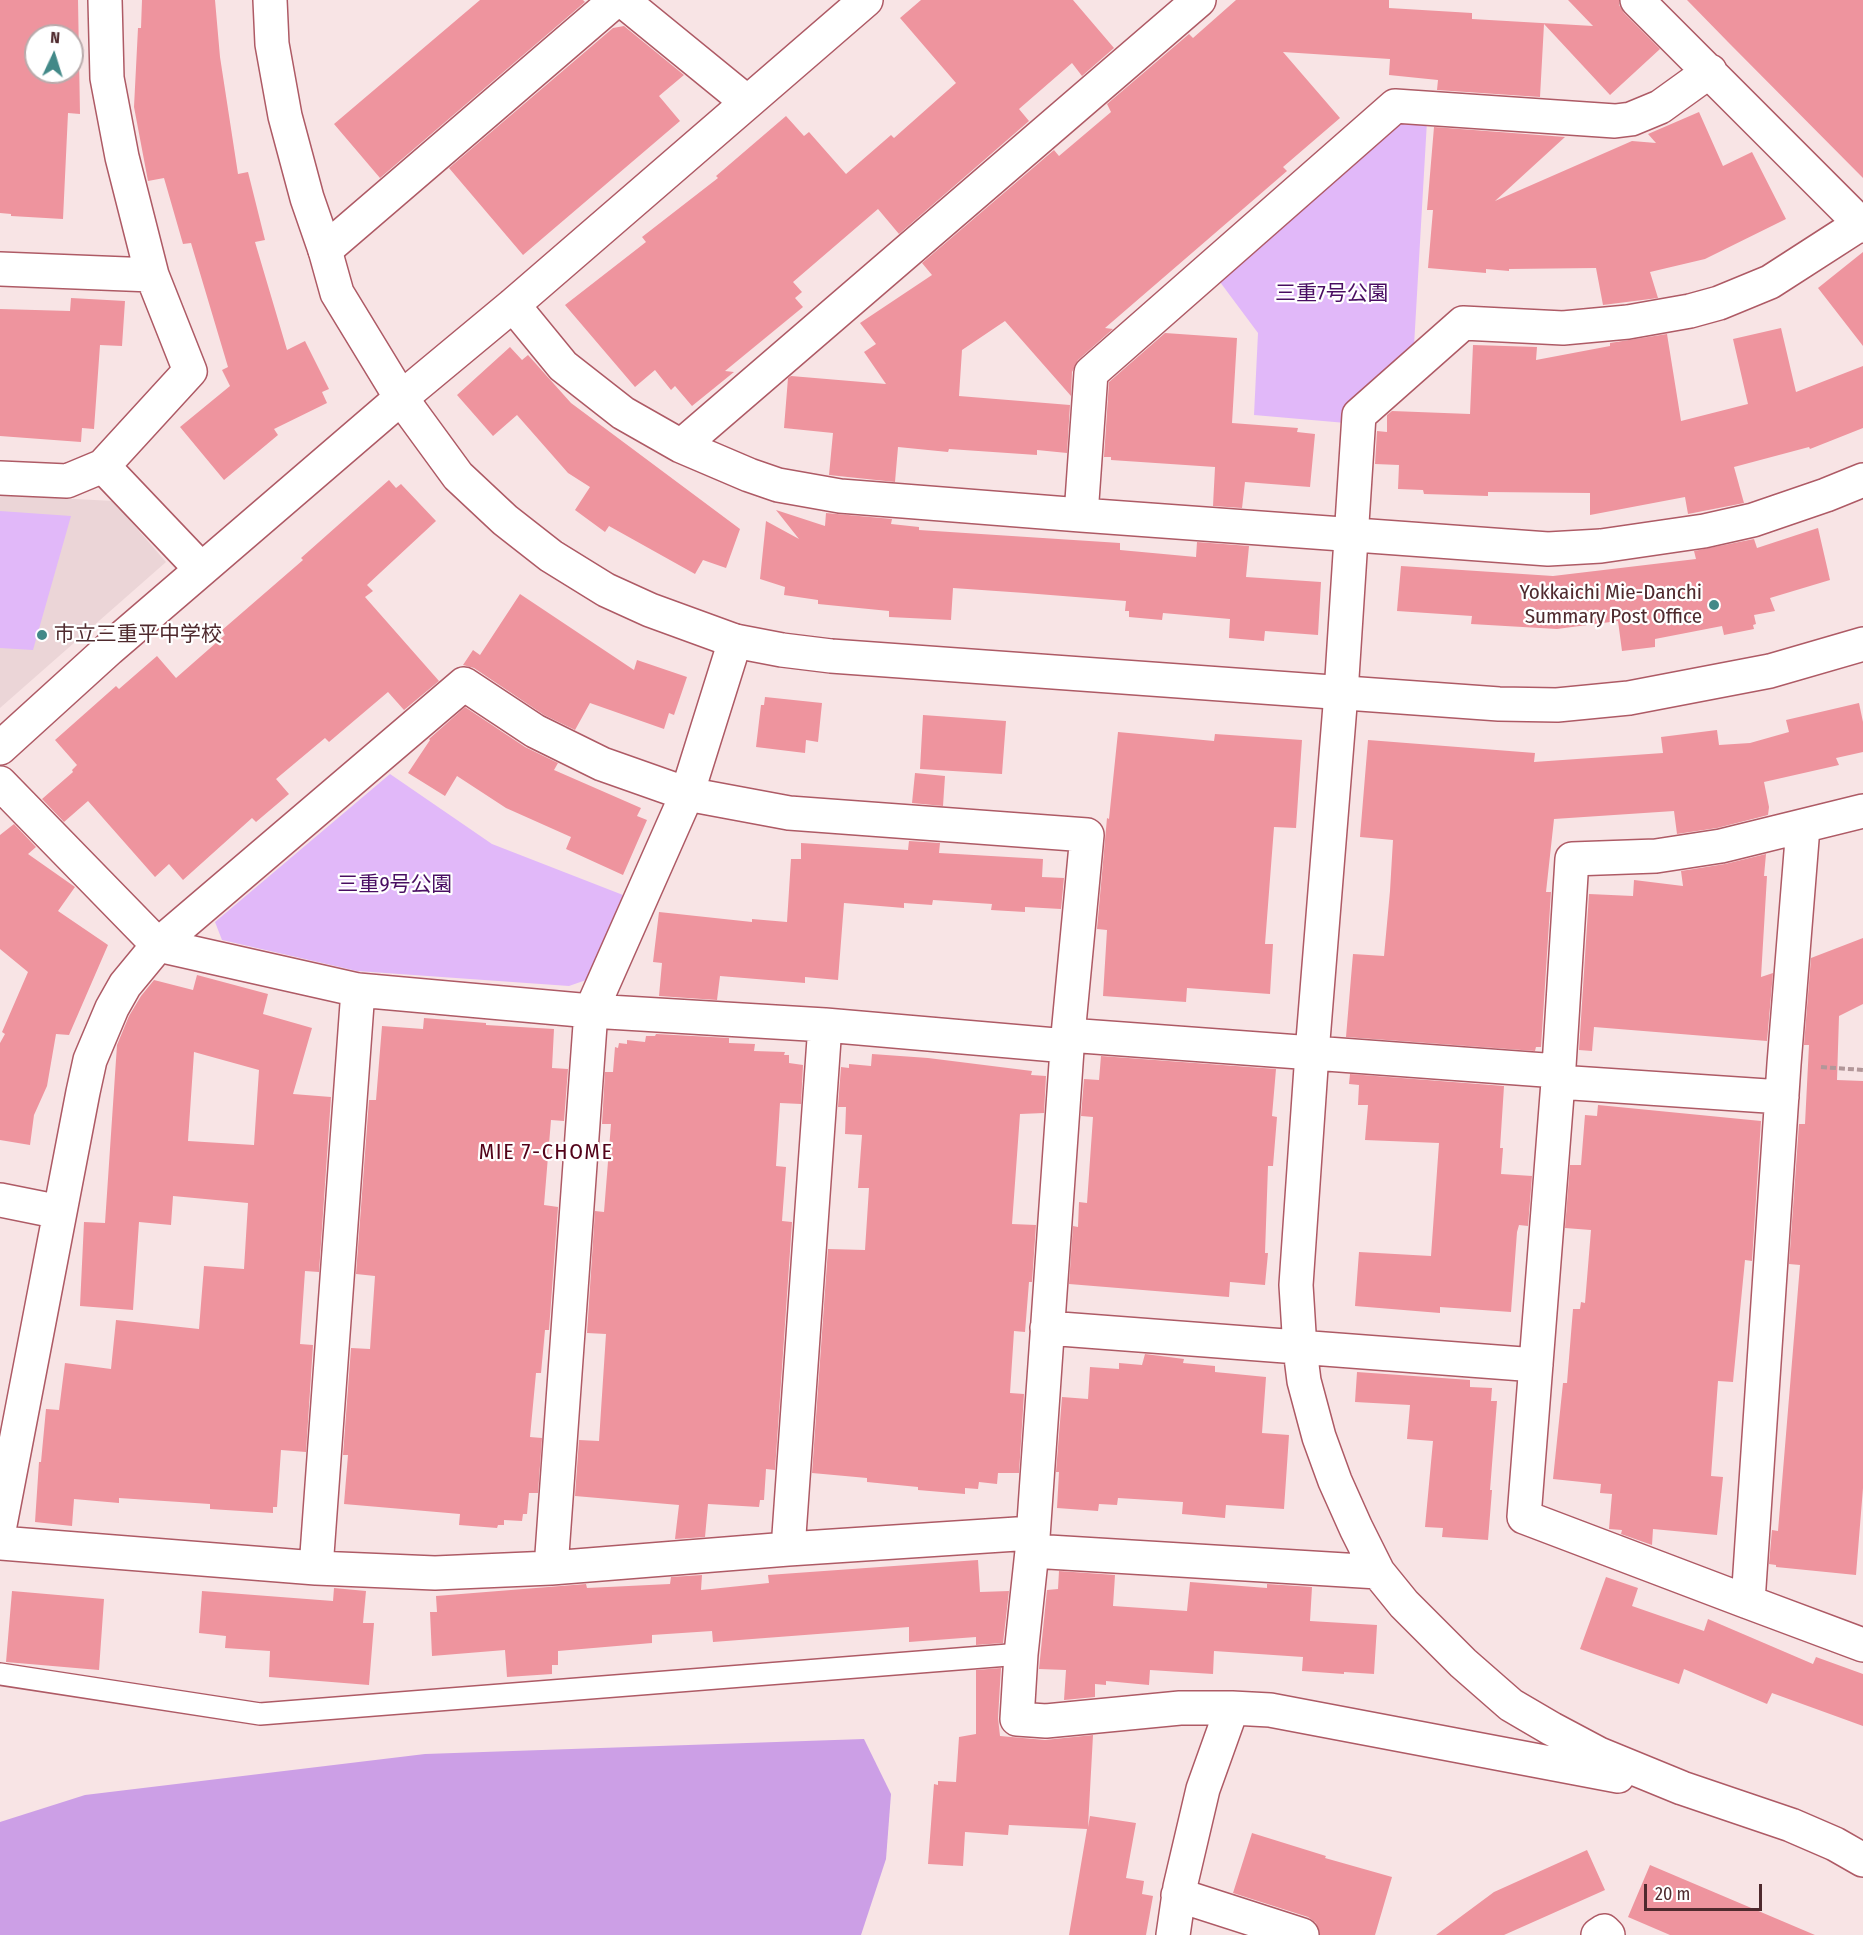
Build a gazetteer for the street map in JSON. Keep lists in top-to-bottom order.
{
  "districts": ["MIE 7-CHOME"],
  "parks": ["三重7号公園", "三重9号公園"],
  "places": ["Yokkaichi Mie-Danchi Summary Post Office", "市立三重平中学校"],
  "scale_bar": "20 m",
  "north": "top"
}
